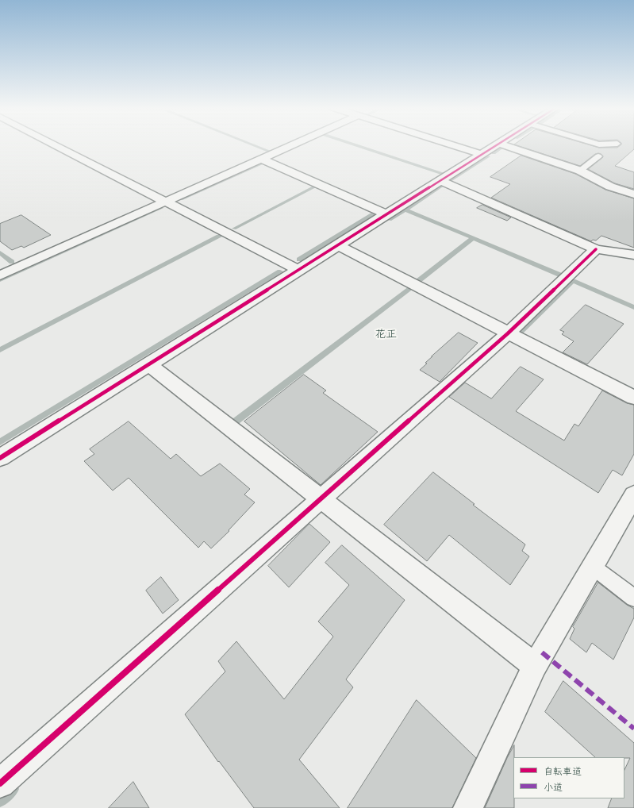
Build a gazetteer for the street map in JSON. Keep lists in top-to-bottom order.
{
  "districts": ["花正"],
  "legend": ["自転車道", "小道"]
}
